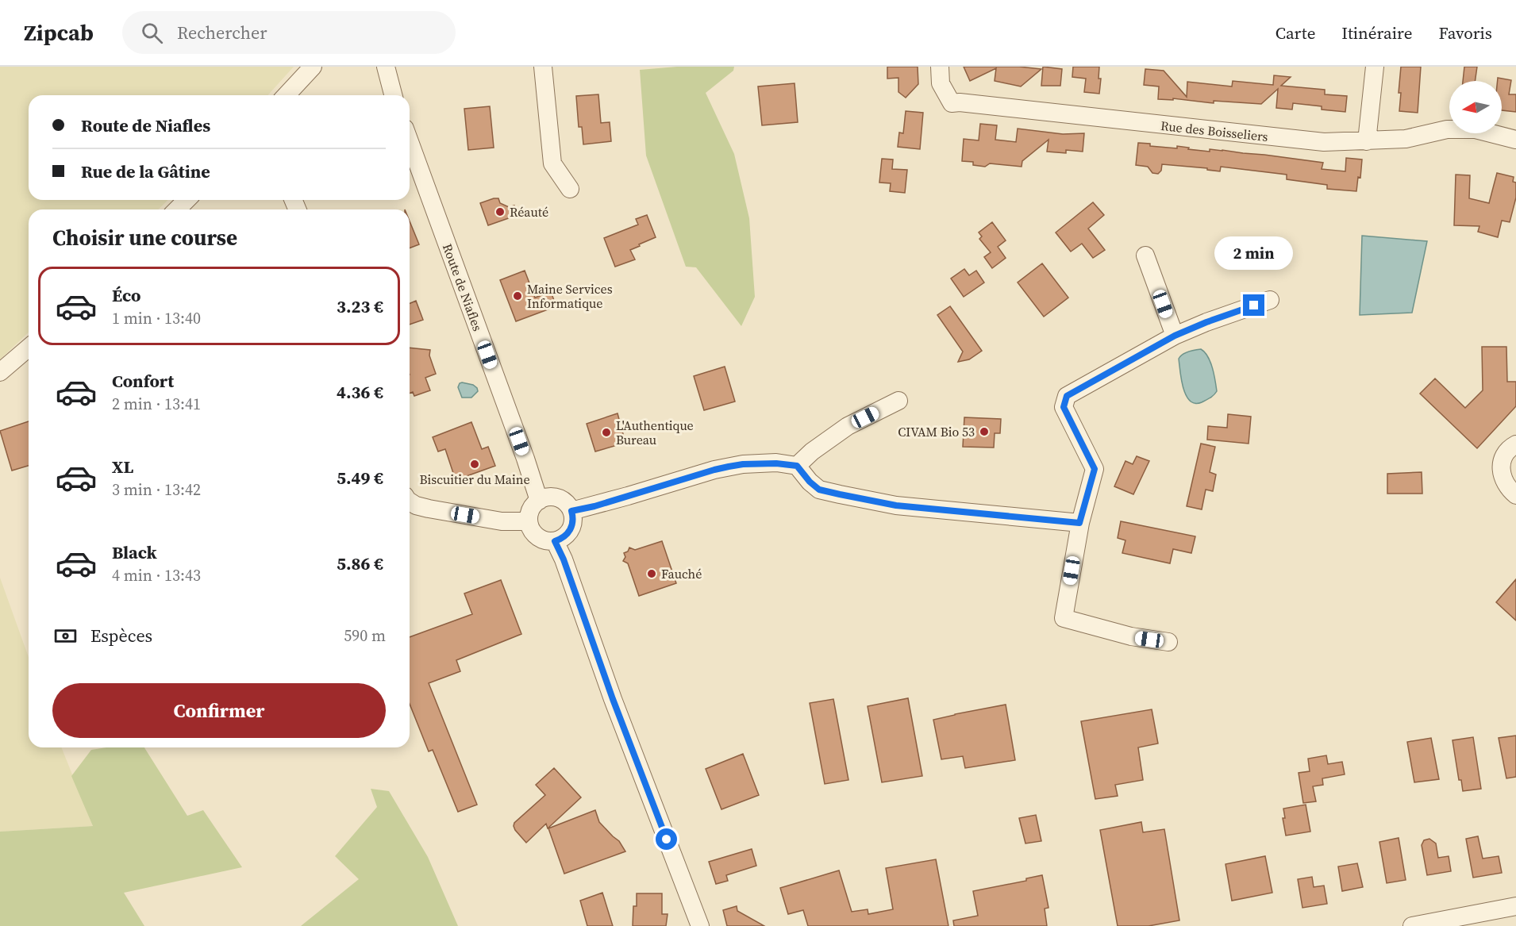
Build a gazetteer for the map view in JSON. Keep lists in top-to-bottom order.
{
  "streets": {
    "street": ["Rue des Boisseliers", "Route de Niafles"]
  },
  "places": [
    "Réauté",
    "Maine Services Informatique",
    "CIVAM Bio 53",
    "L'Authentique Bureau",
    "Biscuitier du Maine",
    "Fauché"
  ],
  "north": "left",
  "page": {
    "header": "Zipcab",
    "search": "Rechercher",
    "nav": ["Carte", "Itinéraire", "Favoris"],
    "banner": ["Route de Niafles", "Rue de la Gâtine"],
    "heading": "Choisir une course",
    "bubble": "2 min",
    "list": [
      {
        "name": "Éco",
        "note": "1 min · 13:40",
        "value": "3.23 €"
      },
      {
        "name": "Confort",
        "note": "2 min · 13:41",
        "value": "4.36 €"
      },
      {
        "name": "XL",
        "note": "3 min · 13:42",
        "value": "5.49 €"
      },
      {
        "name": "Black",
        "note": "4 min · 13:43",
        "value": "5.86 €"
      }
    ],
    "pay": ["Espèces", "590 m"],
    "buttons": "Confirmer"
  }
}
